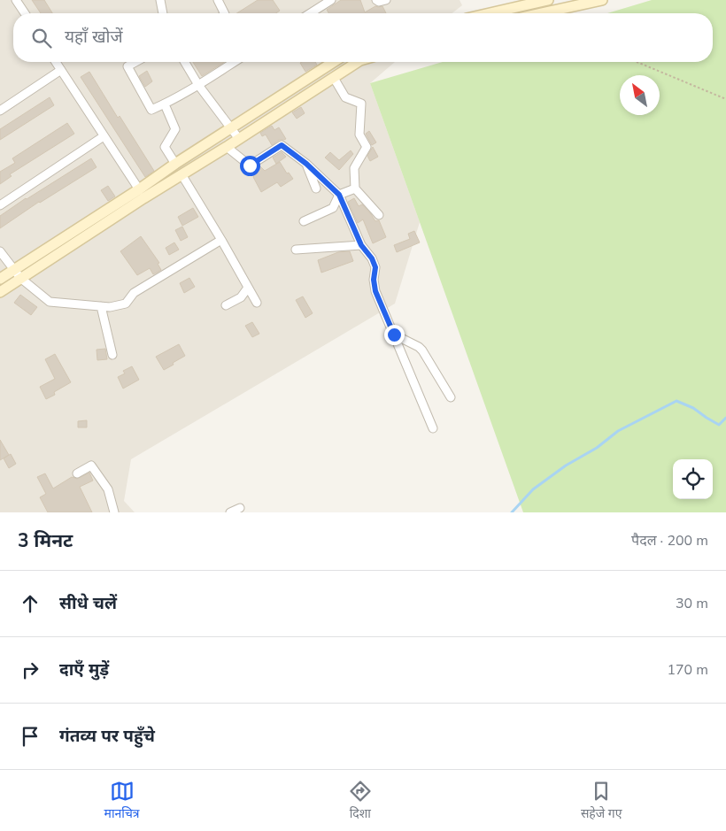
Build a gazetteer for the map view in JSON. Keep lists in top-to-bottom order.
{
  "north": "top left",
  "page": {
    "search": "यहाँ खोजें",
    "heading": ["3 मिनट", "पैदल · 200 m"],
    "list": [
      ["सीधे चलें", "30 m"],
      ["दाएँ मुड़ें", "170 m"],
      "गंतव्य पर पहुँचे"
    ],
    "nav": ["मानचित्र", "दिशा", "सहेजे गए"]
  }
}
